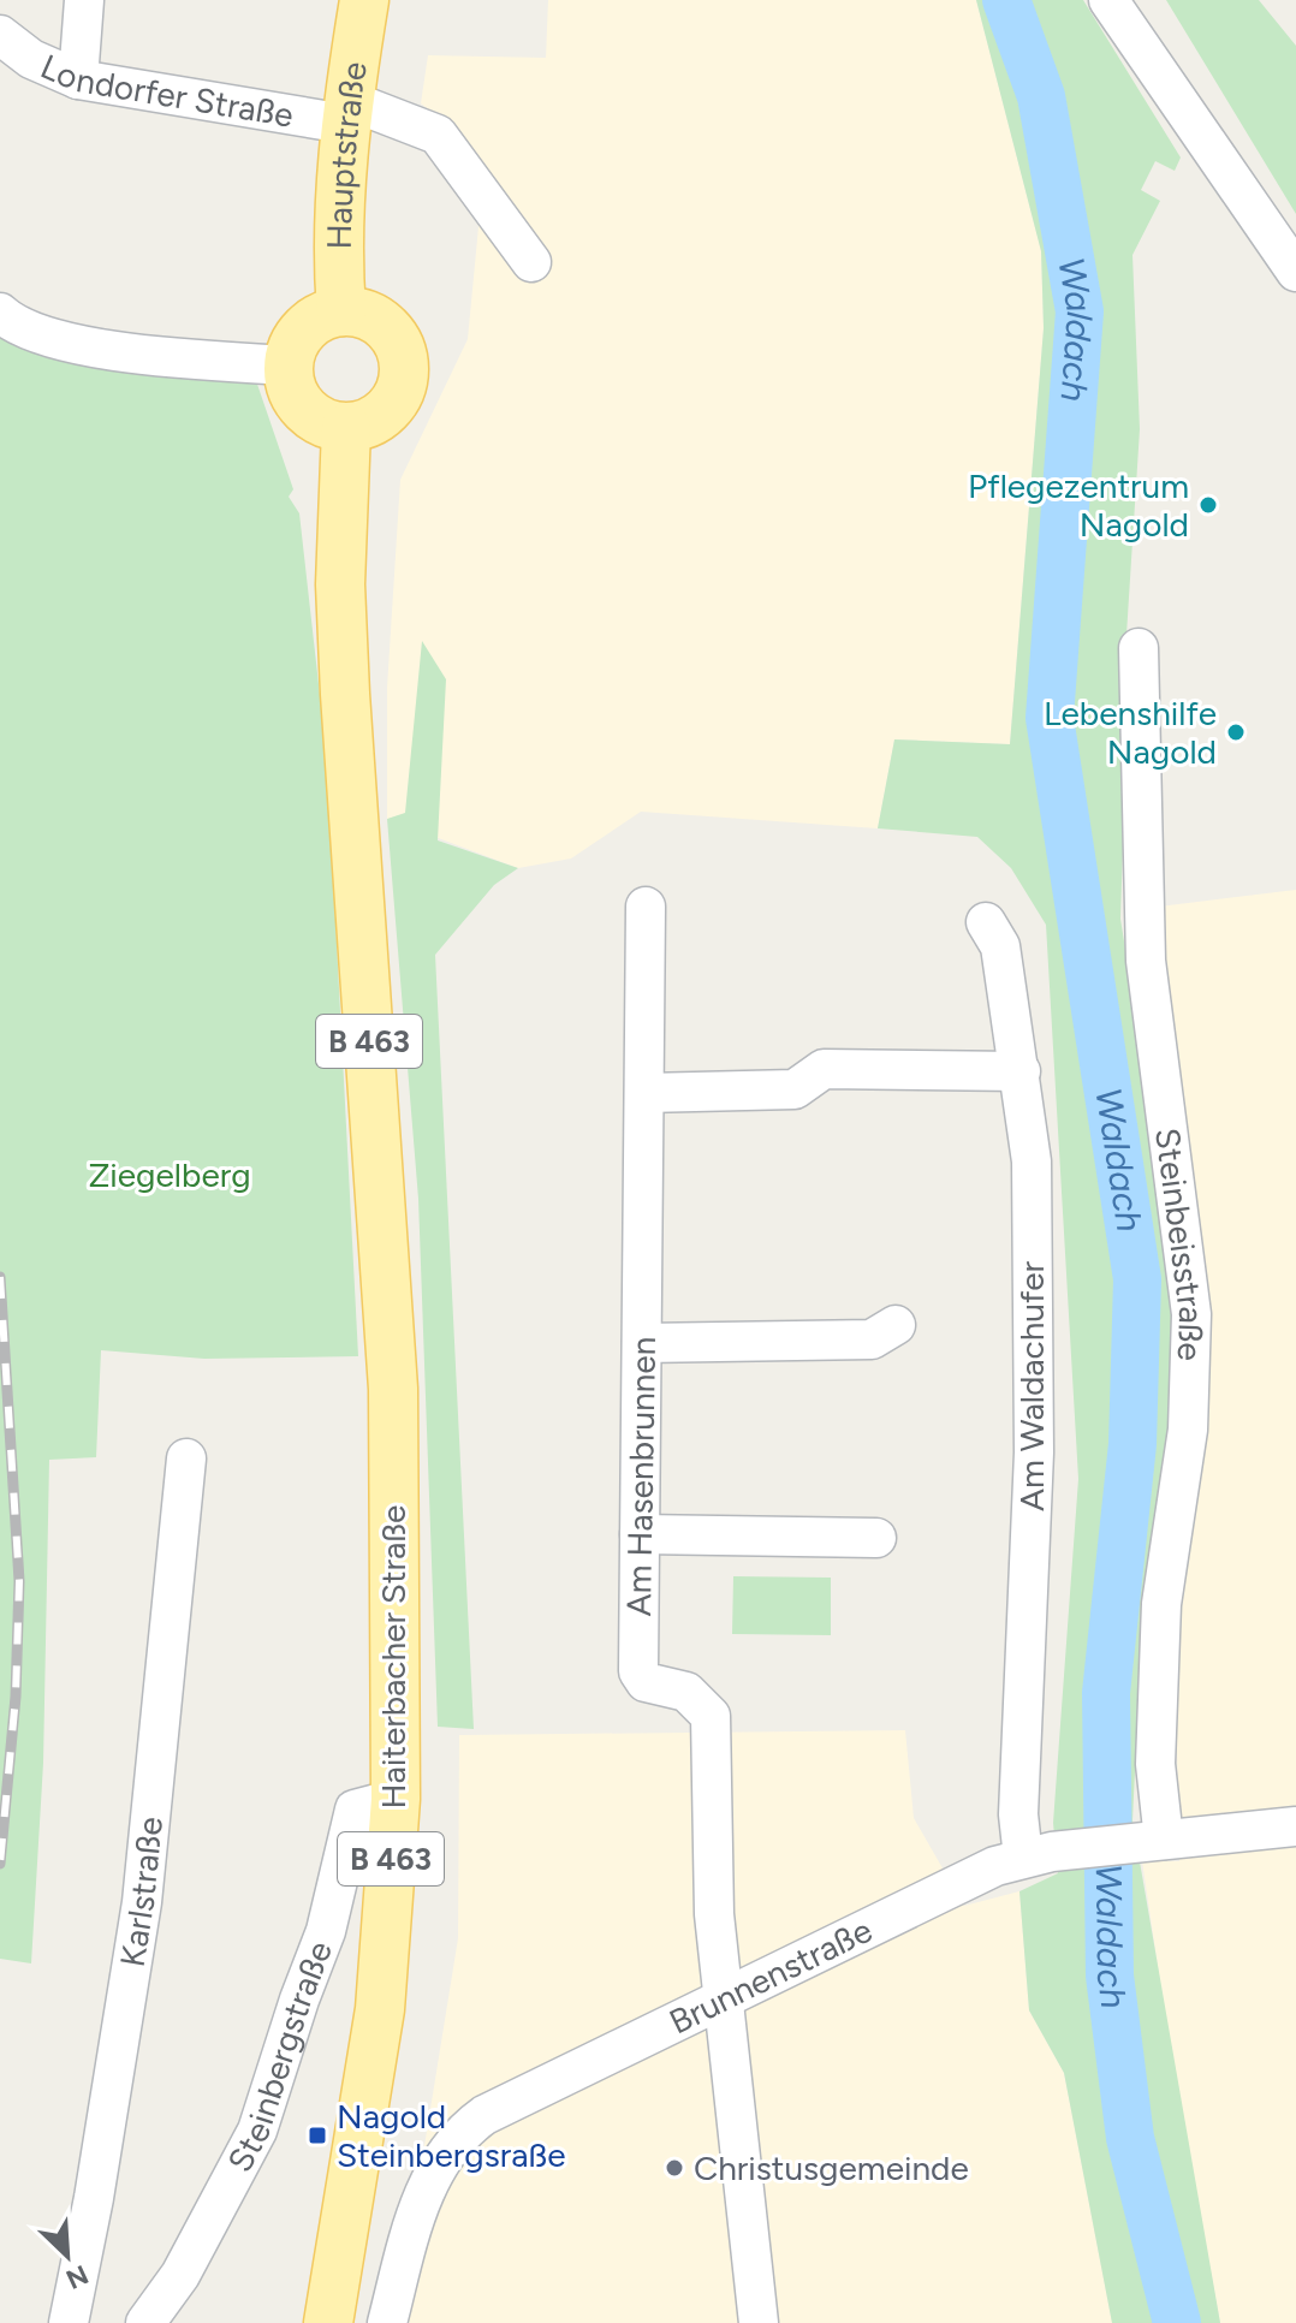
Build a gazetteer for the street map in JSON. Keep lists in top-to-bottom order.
{
  "streets": {
    "main road": ["Hauptstraße", "B 463", "Haiterbacher Straße"],
    "street": [
      "Londorfer Straße",
      "Steinbeisstraße",
      "Am Waldachufer",
      "Am Hasenbrunnen",
      "Karlstraße",
      "Brunnenstraße",
      "Steinbergstraße"
    ]
  },
  "crossings": [
    ["Londorfer Straße", "Hauptstraße"],
    ["Hauptstraße", "Haiterbacher Straße"],
    ["Steinbeisstraße", "Brunnenstraße"],
    ["Am Waldachufer", "Brunnenstraße"],
    ["Am Hasenbrunnen", "Brunnenstraße"],
    ["Haiterbacher Straße", "Steinbergstraße"]
  ],
  "water": ["Waldach"],
  "parks": ["Ziegelberg"],
  "places": {
    "other": ["Pflegezentrum Nagold", "Lebenshilfe Nagold", "Christusgemeinde"],
    "transit": ["Nagold Steinbergsraße"]
  },
  "north": "bottom right"
}
